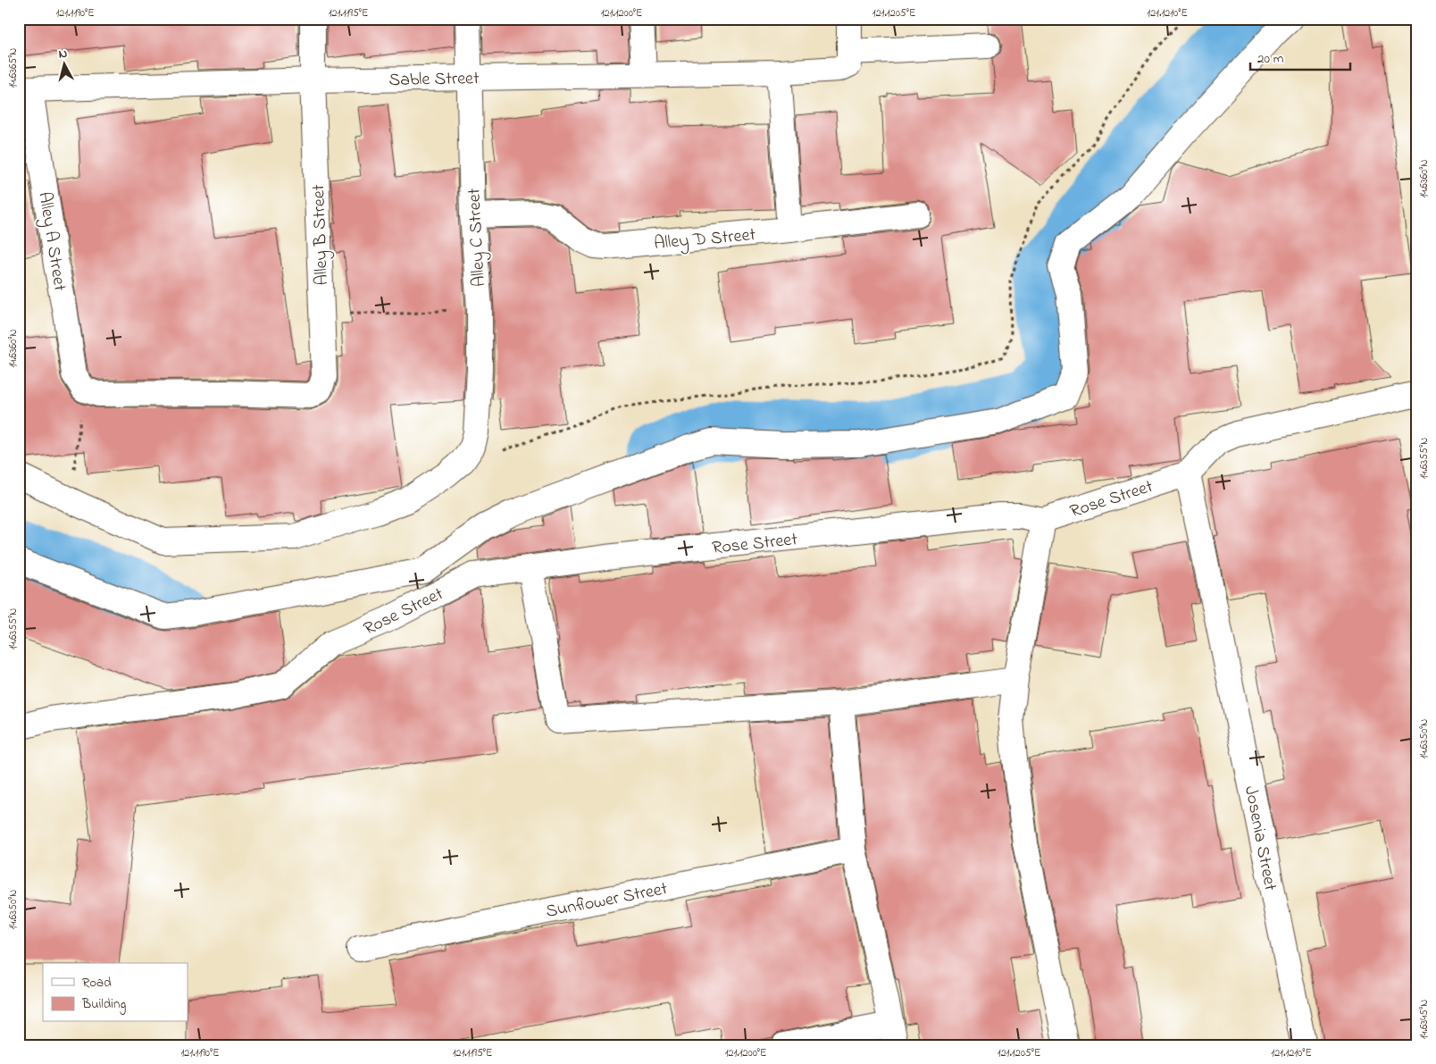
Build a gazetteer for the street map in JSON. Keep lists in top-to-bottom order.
{
  "streets": {
    "street": [
      "Sable Street",
      "Alley B Street",
      "Alley C Street",
      "Alley D Street",
      "Alley A Street",
      "Rose Street",
      "Josenia Street",
      "Sunflower Street"
    ]
  },
  "crossings": [
    ["Sable Street", "Alley B Street"],
    ["Sable Street", "Alley C Street"],
    ["Sable Street", "Alley A Street"],
    ["Alley B Street", "Alley A Street"],
    ["Alley C Street", "Alley D Street"],
    ["Rose Street", "Josenia Street"]
  ],
  "legend": ["Road", "Building"],
  "scale_bar": "20 m",
  "north": "top",
  "coordinates": [
    "121.1190°E",
    "121.1195°E",
    "121.1200°E",
    "121.1205°E",
    "121.1210°E",
    "14.6365°N",
    "14.6360°N",
    "14.6355°N",
    "14.6350°N",
    "14.6345°N"
  ]
}
